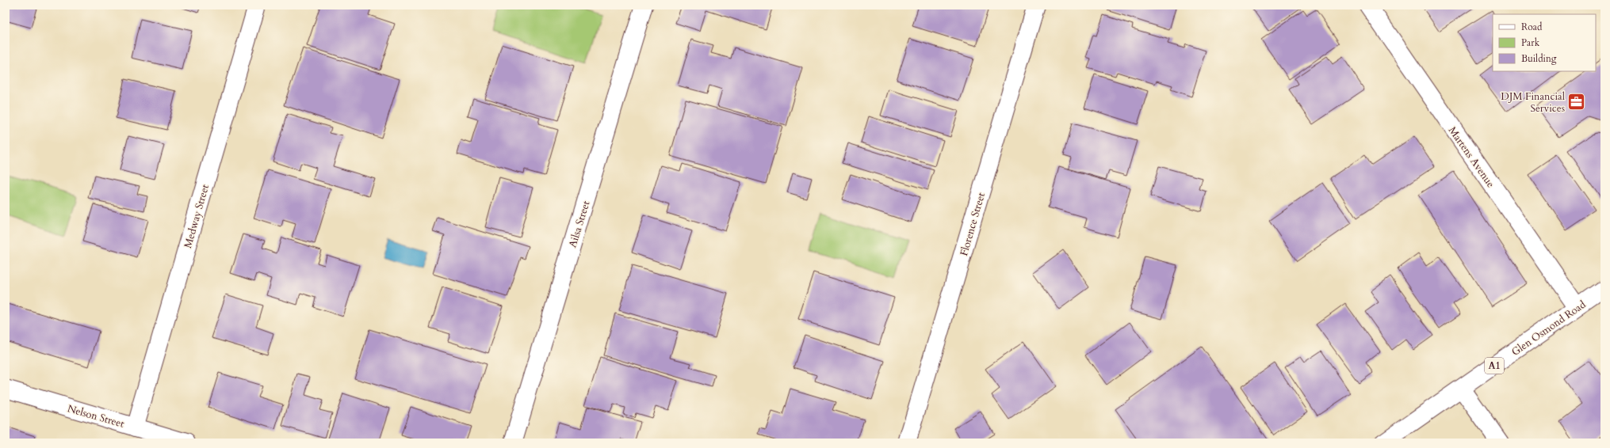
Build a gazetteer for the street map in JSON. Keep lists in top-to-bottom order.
{
  "streets": {
    "main road": [
      "Martens Avenue",
      "Medway Street",
      "Ailsa Street",
      "Florence Street",
      "Glen Osmond Road",
      "A1",
      "Nelson Street"
    ]
  },
  "crossings": [
    ["Martens Avenue", "Glen Osmond Road"],
    ["Medway Street", "Nelson Street"]
  ],
  "places": {
    "office": ["DJM Financial Services"]
  },
  "legend": ["Road", "Park", "Building"]
}
